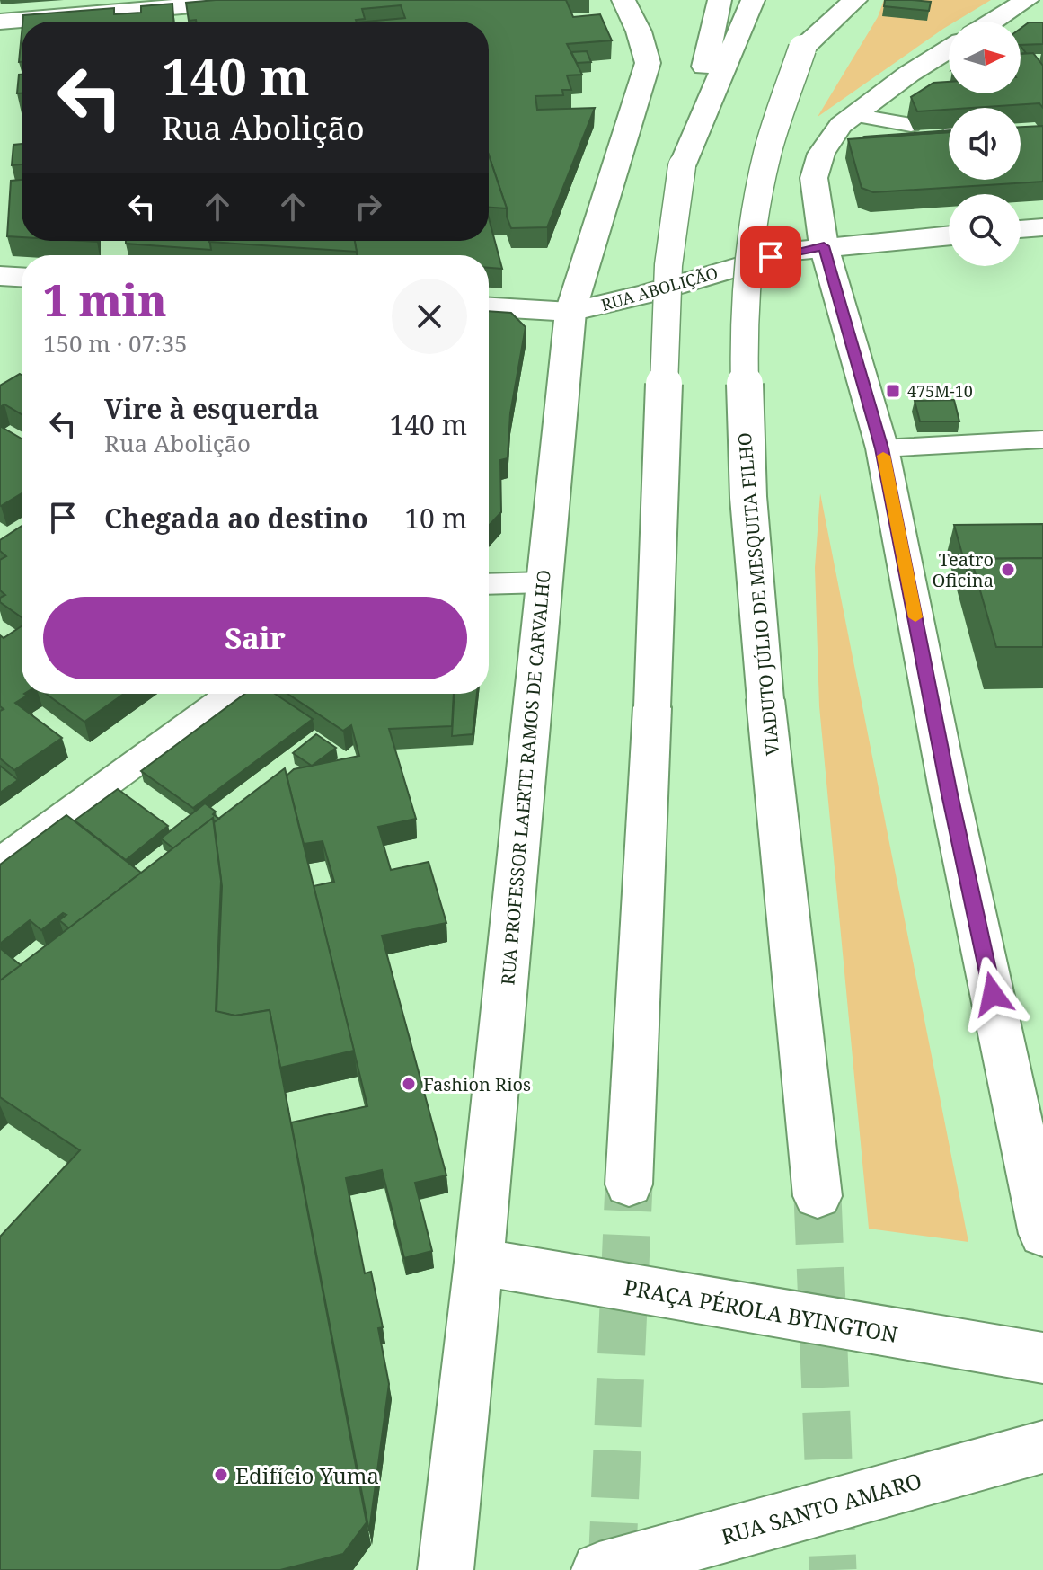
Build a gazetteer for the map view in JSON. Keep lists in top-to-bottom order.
{
  "streets": {
    "main road": [
      "RUA ABOLIÇÃO",
      "VIADUTO JÚLIO DE MESQUITA FILHO",
      "RUA PROFESSOR LAERTE RAMOS DE CARVALHO",
      "PRAÇA PÉROLA BYINGTON",
      "RUA SANTO AMARO"
    ]
  },
  "crossings": [
    ["RUA ABOLIÇÃO", "RUA PROFESSOR LAERTE RAMOS DE CARVALHO"],
    ["RUA PROFESSOR LAERTE RAMOS DE CARVALHO", "PRAÇA PÉROLA BYINGTON"]
  ],
  "places": {
    "transit": ["475M-10"],
    "other": ["Teatro Oficina", "Fashion Rios", "Edifício Yuma"]
  },
  "north": "right",
  "page": {
    "turn": ["140 m", "Rua Abolição"],
    "heading": ["1 min", "150 m · 07:35"],
    "list": [
      {
        "name": "Vire à esquerda",
        "note": "Rua Abolição",
        "value": "140 m"
      },
      {
        "name": "Chegada ao destino",
        "value": "10 m"
      }
    ],
    "buttons": "Sair"
  }
}
